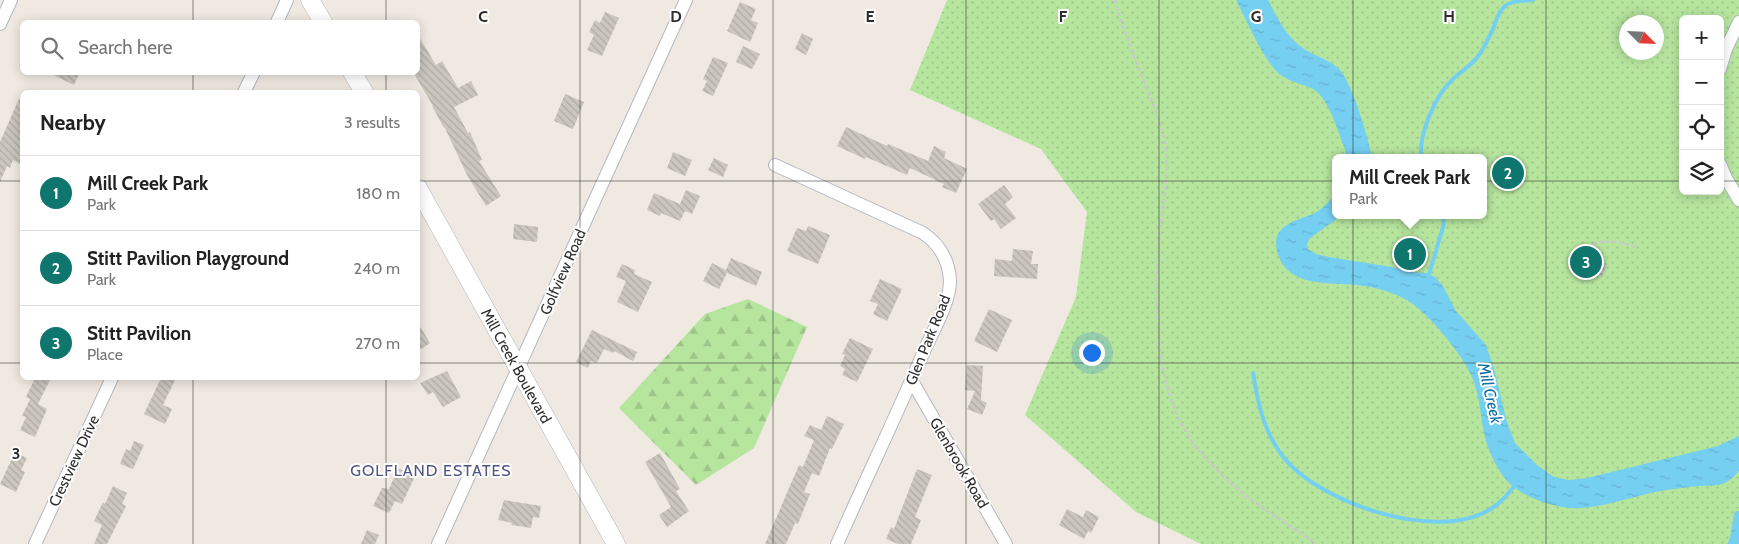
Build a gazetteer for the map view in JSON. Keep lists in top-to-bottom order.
{
  "streets": {
    "street": [
      "Golfview Road",
      "Glen Park Road",
      "Mill Creek Boulevard",
      "Crestview Drive",
      "Glenbrook Road"
    ]
  },
  "crossings": [
    ["Golfview Road", "Mill Creek Boulevard"],
    ["Glen Park Road", "Glenbrook Road"]
  ],
  "districts": ["GOLFLAND ESTATES"],
  "water": ["Mill Creek"],
  "north": "bottom right",
  "page": {
    "map_buttons": ["+", "−"],
    "search": "Search here",
    "heading": ["Nearby", "3 results"],
    "popup": ["Mill Creek Park", "Park"],
    "pins": ["2", "1", "3"],
    "list": [
      {
        "mark": "1",
        "name": "Mill Creek Park",
        "note": "Park",
        "value": "180 m"
      },
      {
        "mark": "2",
        "name": "Stitt Pavilion Playground",
        "note": "Park",
        "value": "240 m"
      },
      {
        "mark": "3",
        "name": "Stitt Pavilion",
        "note": "Place",
        "value": "270 m"
      }
    ]
  },
  "grid": {
    "columns": [
      "C",
      "D",
      "E",
      "F",
      "G",
      "H"
    ],
    "rows": ["3"]
  }
}
